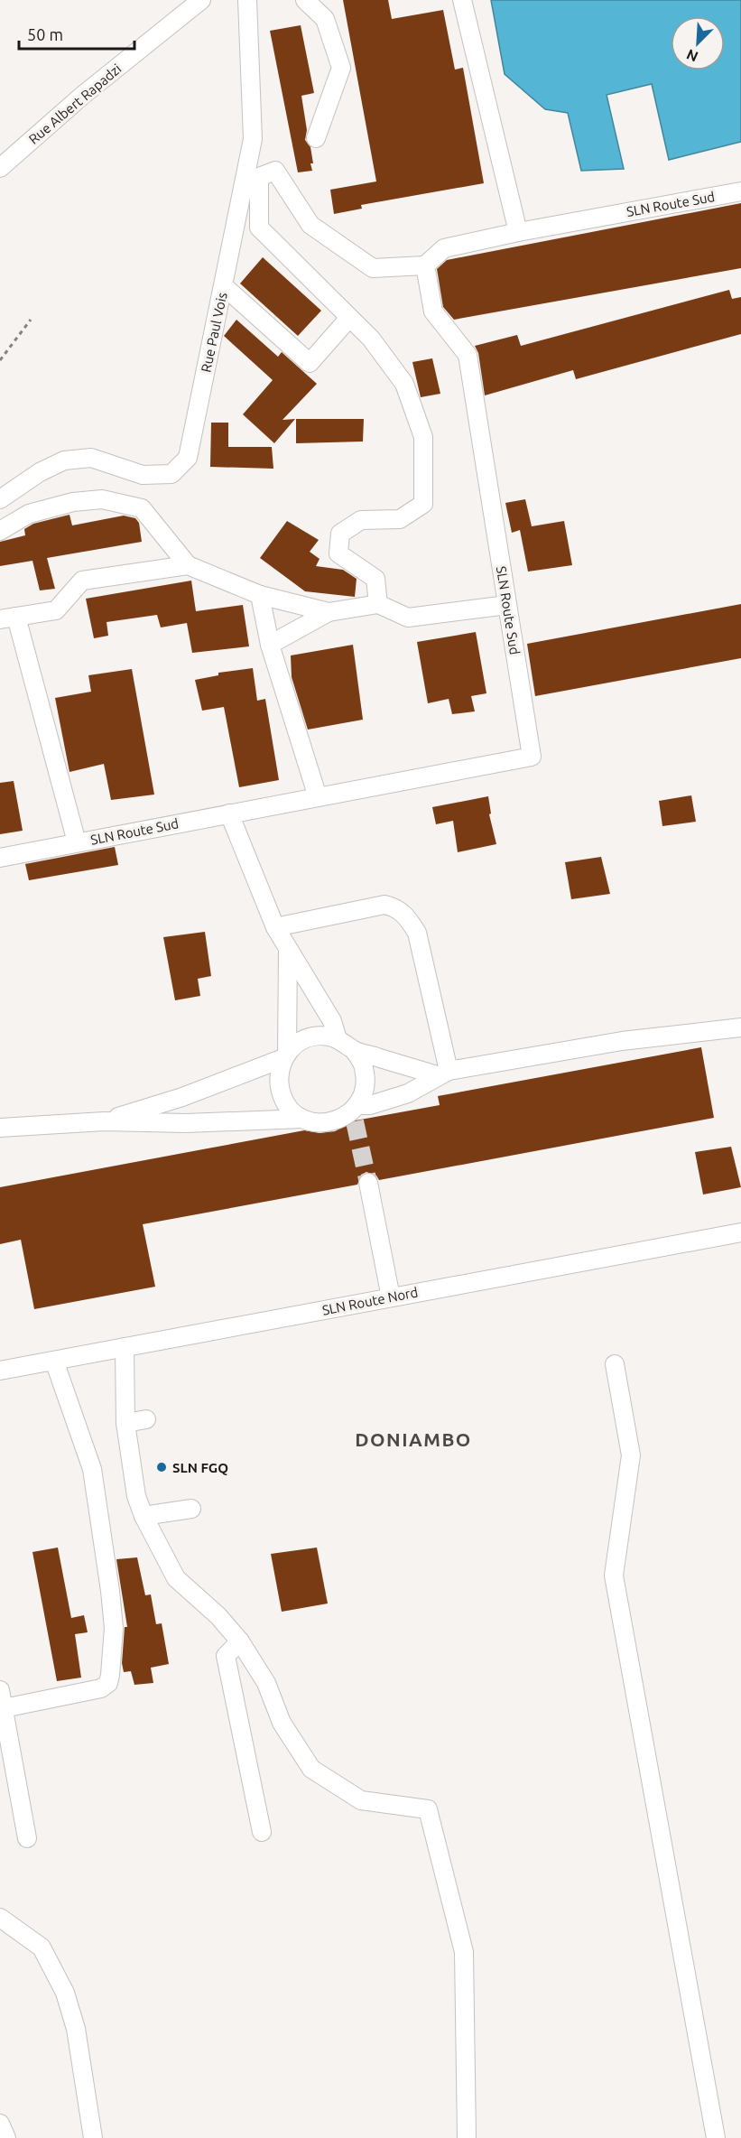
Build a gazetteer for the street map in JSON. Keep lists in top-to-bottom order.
{
  "streets": {
    "street": [
      "Rue Albert Rapadzi",
      "SLN Route Sud",
      "Rue Paul Vois",
      "SLN Route Nord"
    ]
  },
  "districts": ["DONIAMBO"],
  "places": ["SLN FGQ"],
  "scale_bar": "50 m",
  "north": "bottom left"
}
